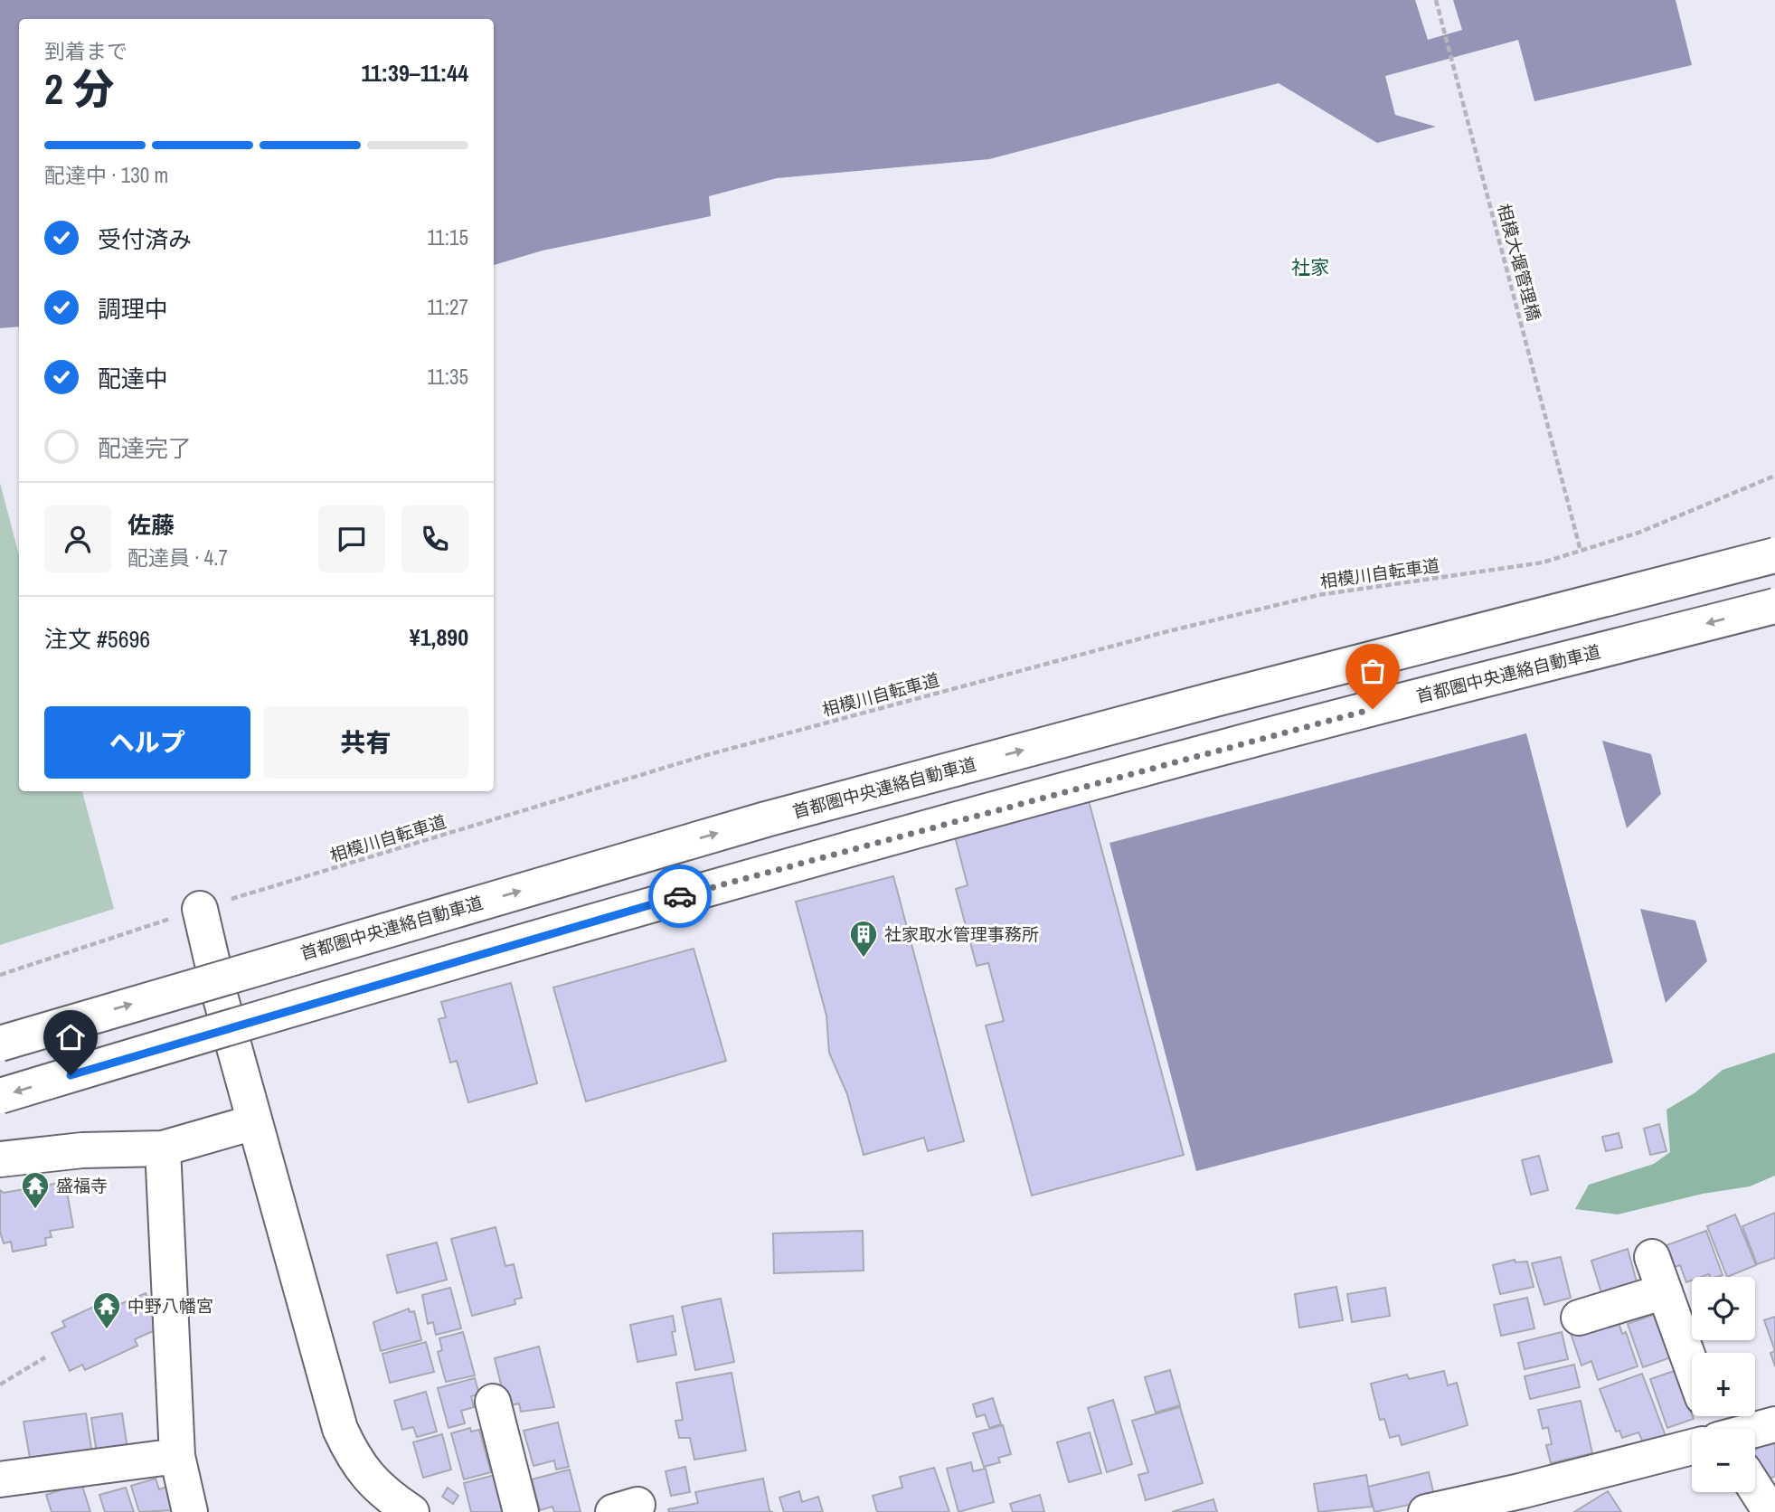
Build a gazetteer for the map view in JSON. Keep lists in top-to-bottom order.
{
  "streets": {
    "main road": ["首都圏中央連絡自動車道"],
    "path": ["相模大堰管理橋", "相模川自転車道"]
  },
  "crossings": [
    ["相模大堰管理橋", "相模川自転車道"]
  ],
  "districts": ["社家"],
  "places": {
    "building": ["社家取水管理事務所"],
    "temple": ["盛福寺", "中野八幡宮"]
  },
  "page": {
    "heading": ["2 分", "到着まで", "11:39–11:44"],
    "panel": [
      "佐藤",
      "配達員 · 4.7",
      "注文 #5696",
      "¥1,890"
    ],
    "bar": "配達中 · 130 m",
    "list": [
      ["受付済み", "11:15"],
      ["調理中", "11:27"],
      ["配達中", "11:35"],
      "配達完了"
    ],
    "buttons": ["ヘルプ", "共有"],
    "map_buttons": ["+", "−"]
  }
}
